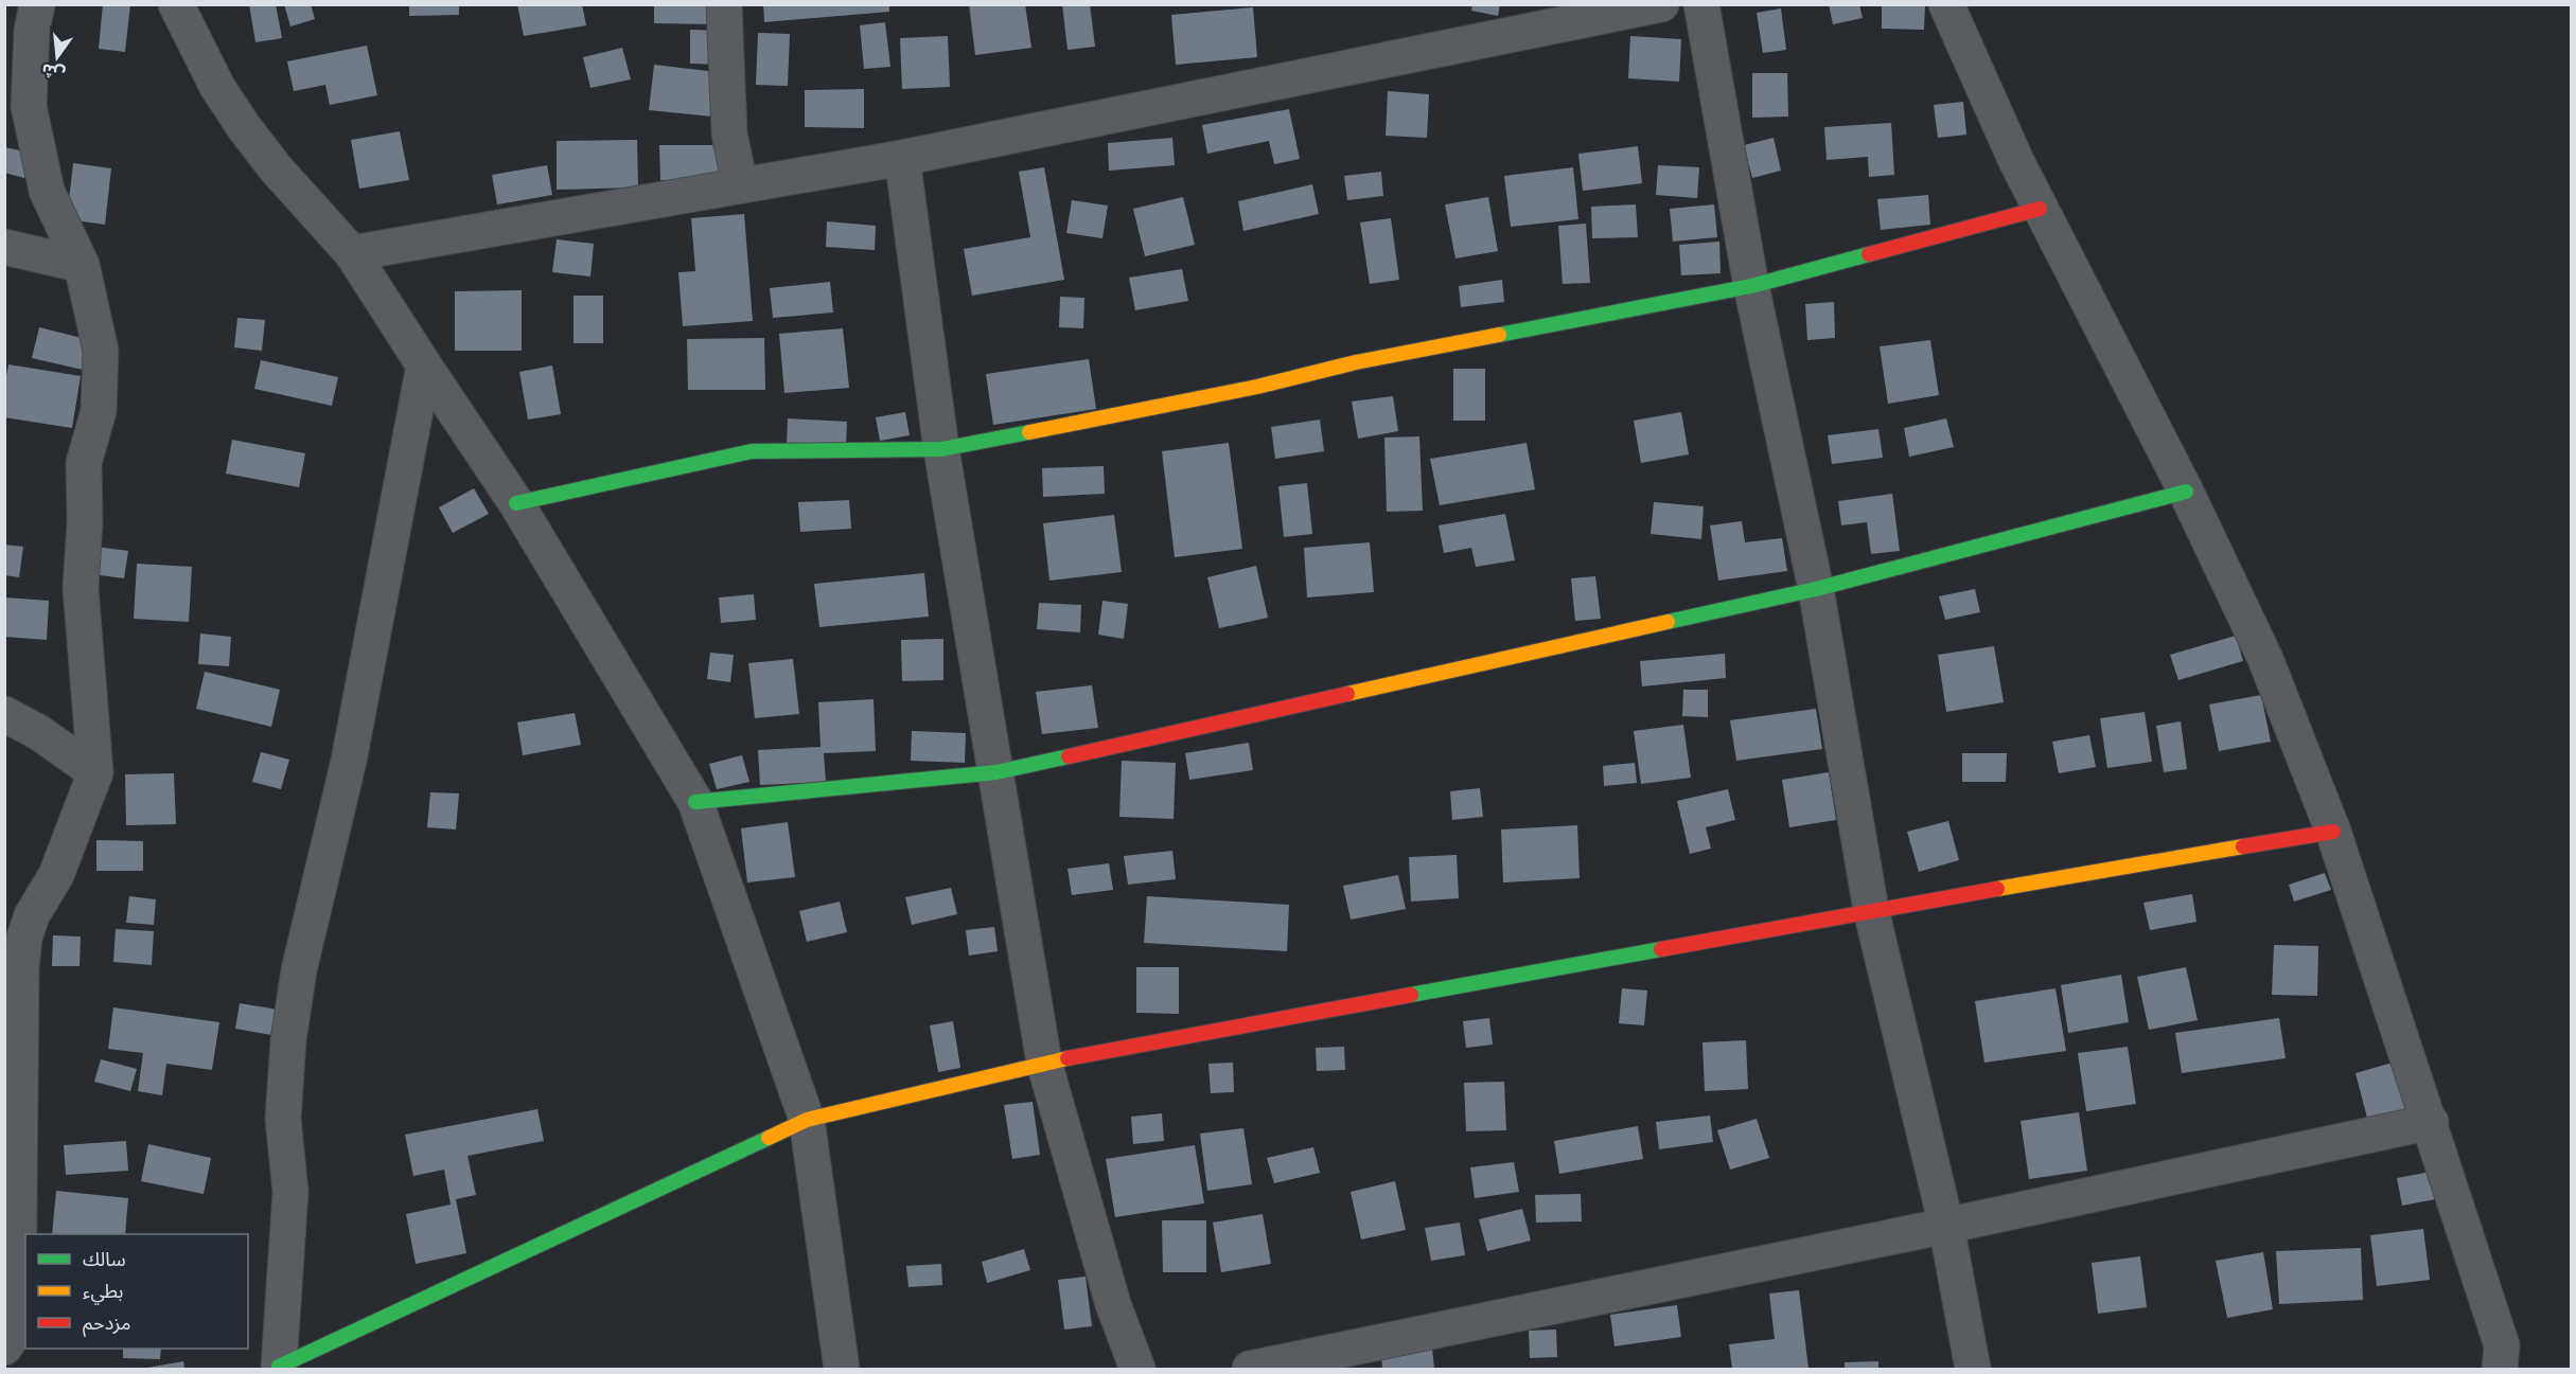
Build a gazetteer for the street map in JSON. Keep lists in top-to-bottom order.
{
  "legend": ["سالك", "بطيء", "مزدحم"],
  "north": "bottom"
}
